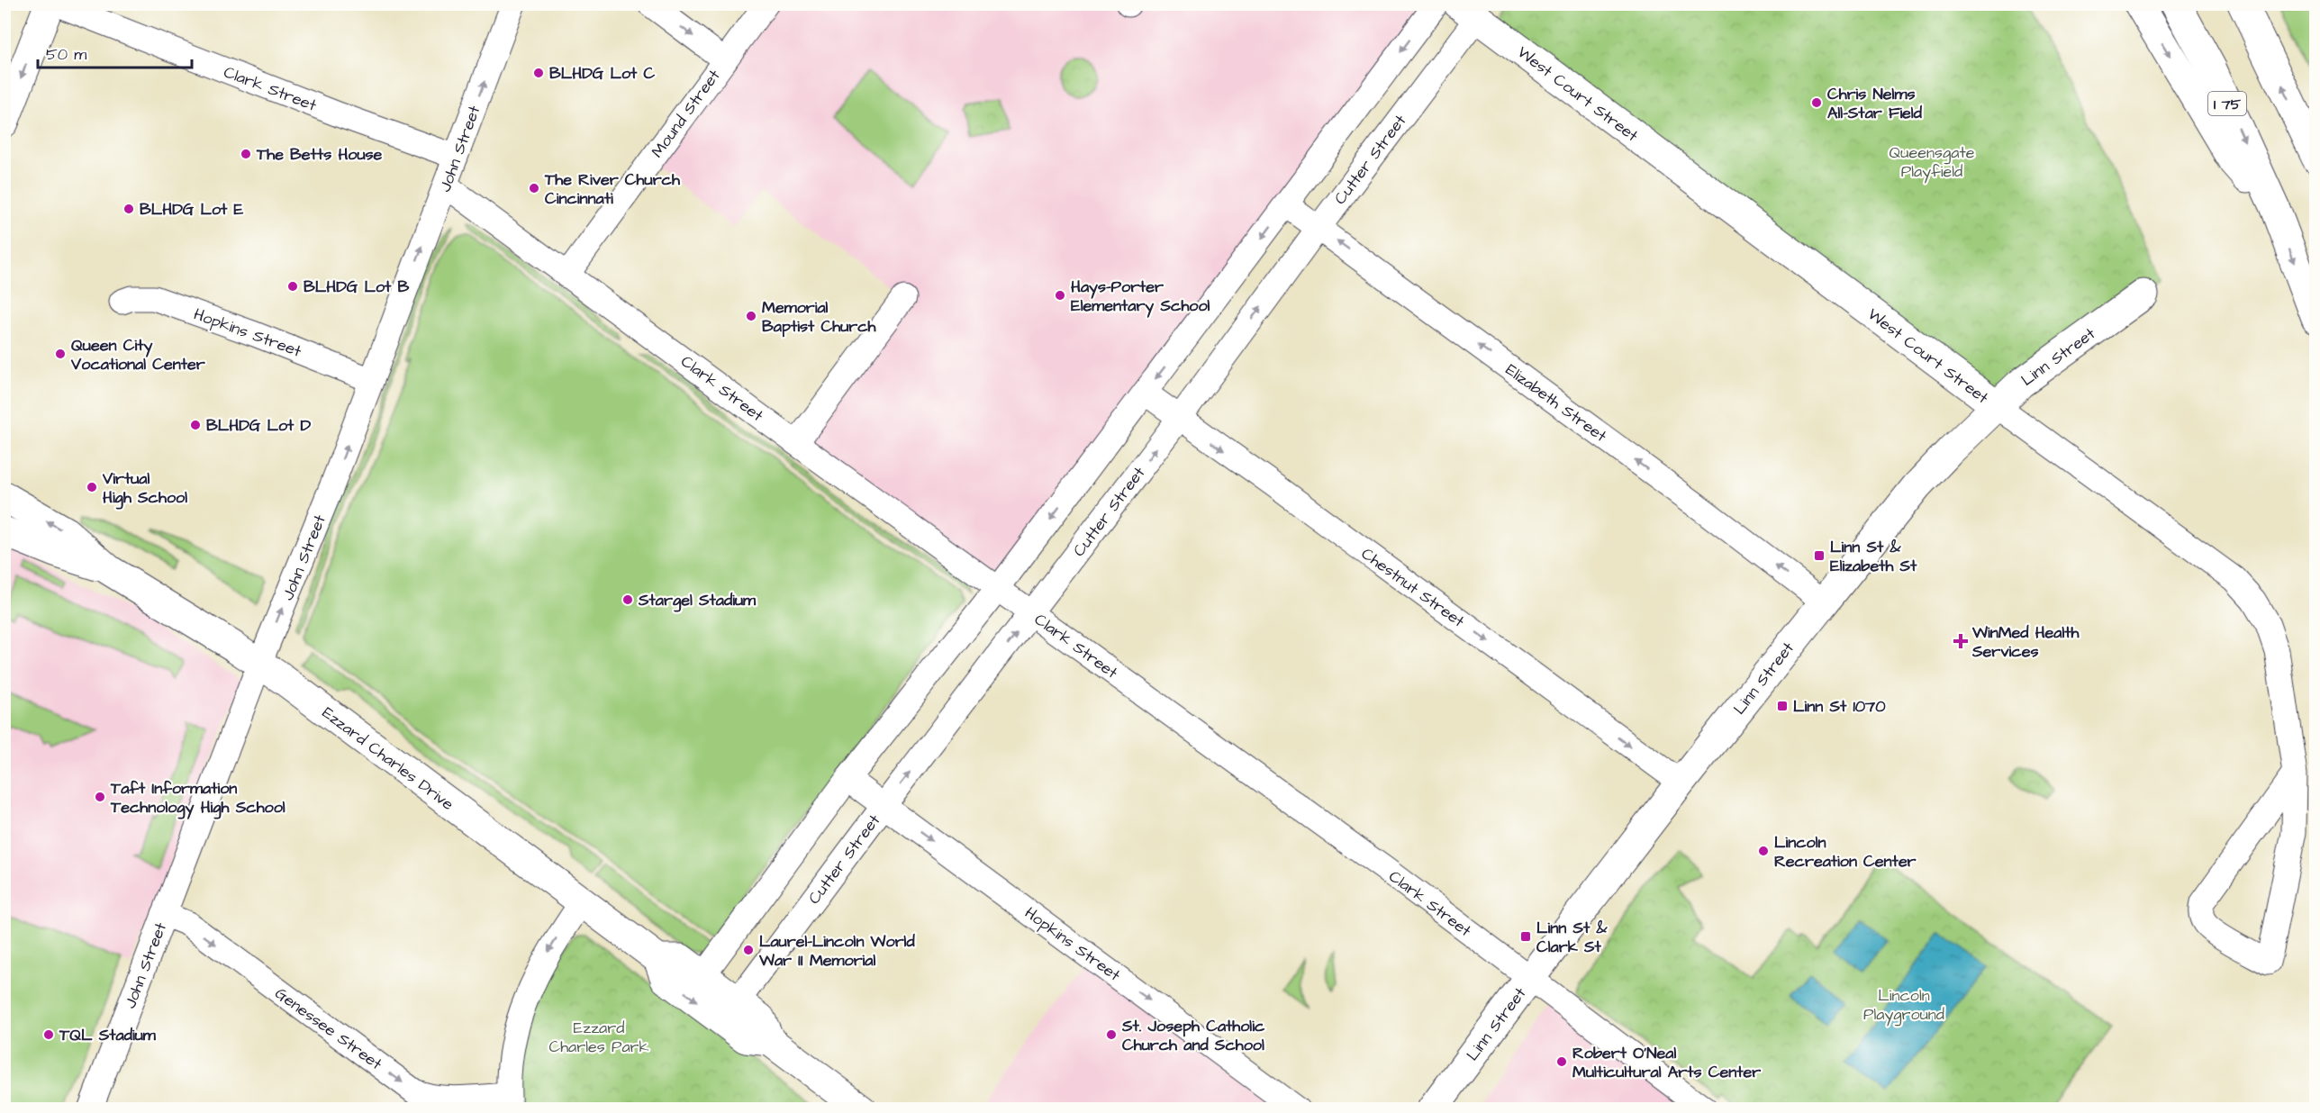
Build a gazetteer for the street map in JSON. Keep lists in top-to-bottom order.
{
  "streets": {
    "main road": [
      "West Court Street",
      "I 75",
      "Linn Street",
      "Ezzard Charles Drive"
    ],
    "street": [
      "Clark Street",
      "Mound Street",
      "John Street",
      "Cutter Street",
      "Hopkins Street",
      "Elizabeth Street",
      "Chestnut Street",
      "Genessee Street"
    ]
  },
  "crossings": [
    ["Clark Street", "Mound Street"],
    ["Clark Street", "John Street"],
    ["Clark Street", "Cutter Street"],
    ["Clark Street", "Linn Street"],
    ["West Court Street", "Cutter Street"],
    ["West Court Street", "Linn Street"],
    ["John Street", "Hopkins Street"],
    ["John Street", "Ezzard Charles Drive"],
    ["John Street", "Genessee Street"],
    ["Cutter Street", "Hopkins Street"],
    ["Cutter Street", "Elizabeth Street"],
    ["Cutter Street", "Chestnut Street"],
    ["Cutter Street", "Ezzard Charles Drive"],
    ["Linn Street", "Elizabeth Street"],
    ["Linn Street", "Chestnut Street"]
  ],
  "one_way": [
    "John Street",
    "Hopkins Street",
    "Elizabeth Street",
    "Chestnut Street",
    "Genessee Street"
  ],
  "parks": ["Queensgate Playfield", "Lincoln Playground", "Ezzard Charles Park"],
  "places": {
    "other": [
      "BLHDG Lot C",
      "Chris Nelms All-Star Field",
      "The Betts House",
      "The River Church Cincinnati",
      "BLHDG Lot E",
      "BLHDG Lot B",
      "Hays-Porter Elementary School",
      "Memorial Baptist Church",
      "Queen City Vocational Center",
      "BLHDG Lot D",
      "Virtual High School",
      "Stargel Stadium",
      "Taft Information Technology High School",
      "Lincoln Recreation Center",
      "Laurel–Lincoln World War II Memorial",
      "TQL Stadium",
      "St. Joseph Catholic Church and School",
      "Robert O'Neal Multicultural Arts Center"
    ],
    "transit": ["Linn St & Elizabeth St", "Linn St 1070", "Linn St & Clark St"],
    "health": ["WinMed Health Services"]
  },
  "scale_bar": "50 m"
}
